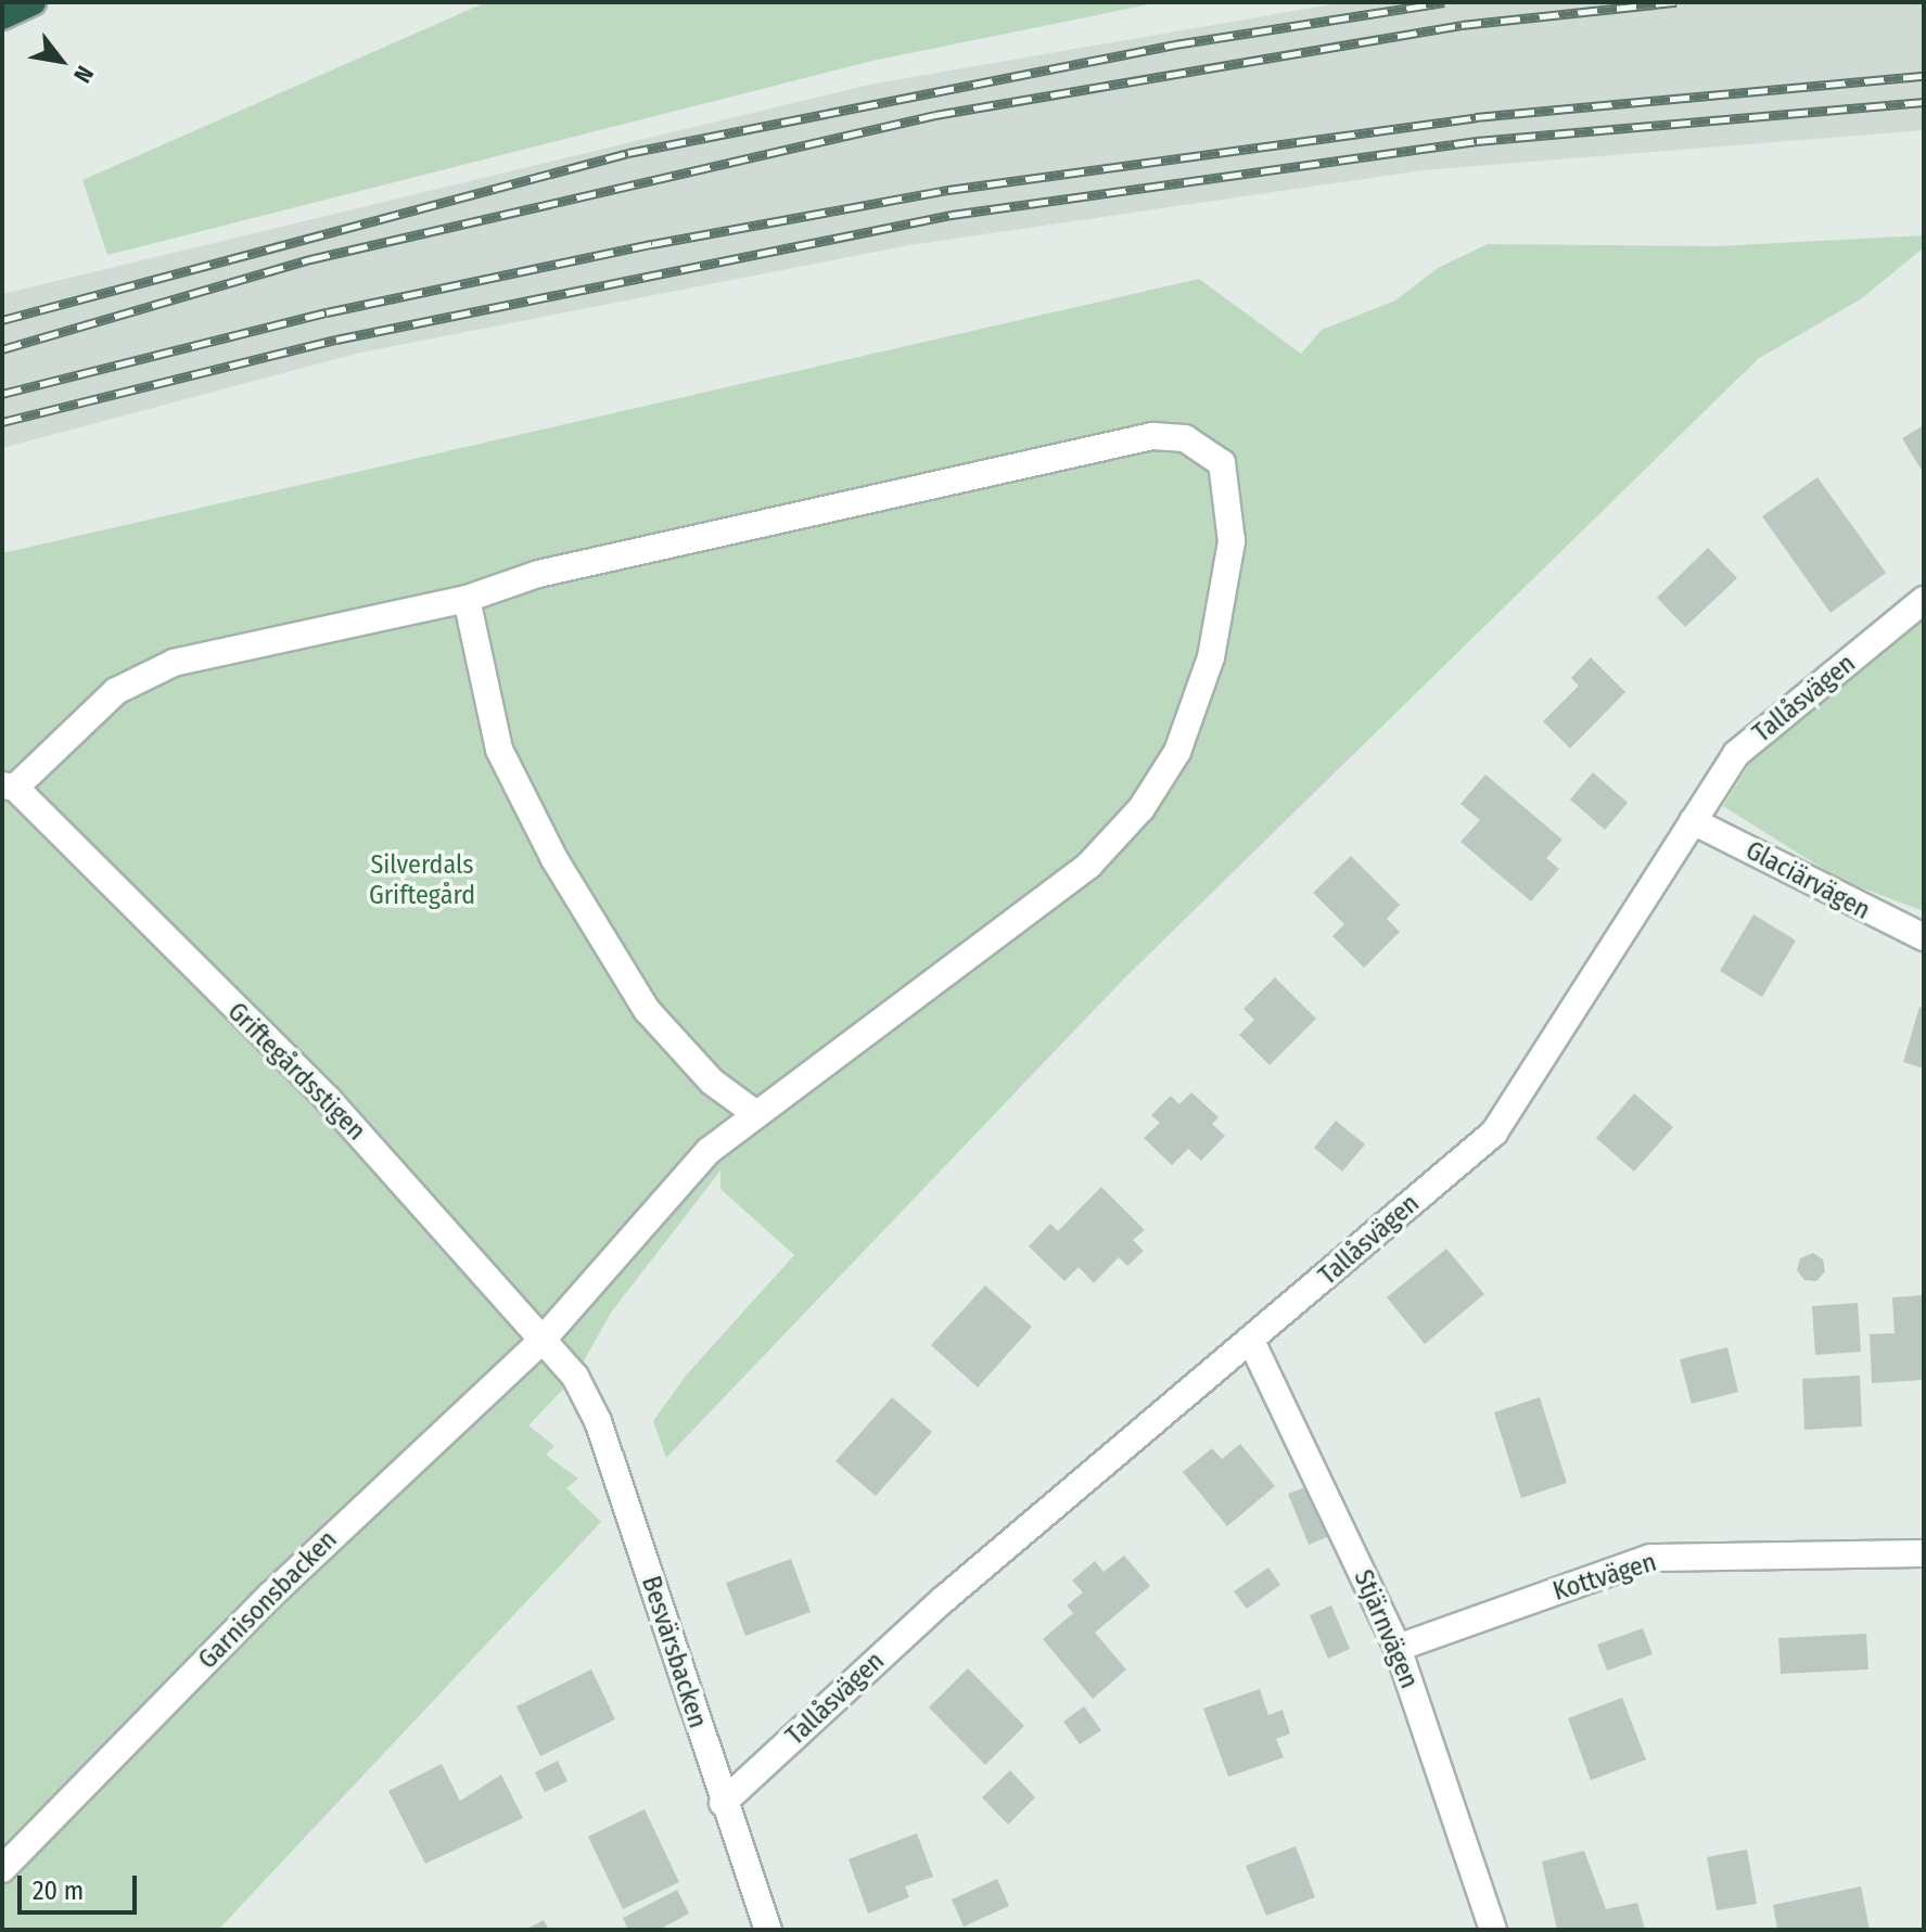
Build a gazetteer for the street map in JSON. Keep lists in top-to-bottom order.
{
  "streets": {
    "street": [
      "Tallåsvägen",
      "Glaciärvägen",
      "Griftegårdsstigen",
      "Kottvägen",
      "Garnisonsbacken",
      "Stjärnvägen",
      "Besvärsbacken"
    ]
  },
  "crossings": [
    ["Tallåsvägen", "Glaciärvägen"],
    ["Tallåsvägen", "Stjärnvägen"],
    ["Tallåsvägen", "Besvärsbacken"],
    ["Griftegårdsstigen", "Garnisonsbacken"],
    ["Griftegårdsstigen", "Besvärsbacken"],
    ["Kottvägen", "Stjärnvägen"]
  ],
  "parks": ["Silverdals Griftegård"],
  "scale_bar": "20 m",
  "north": "bottom right"
}
